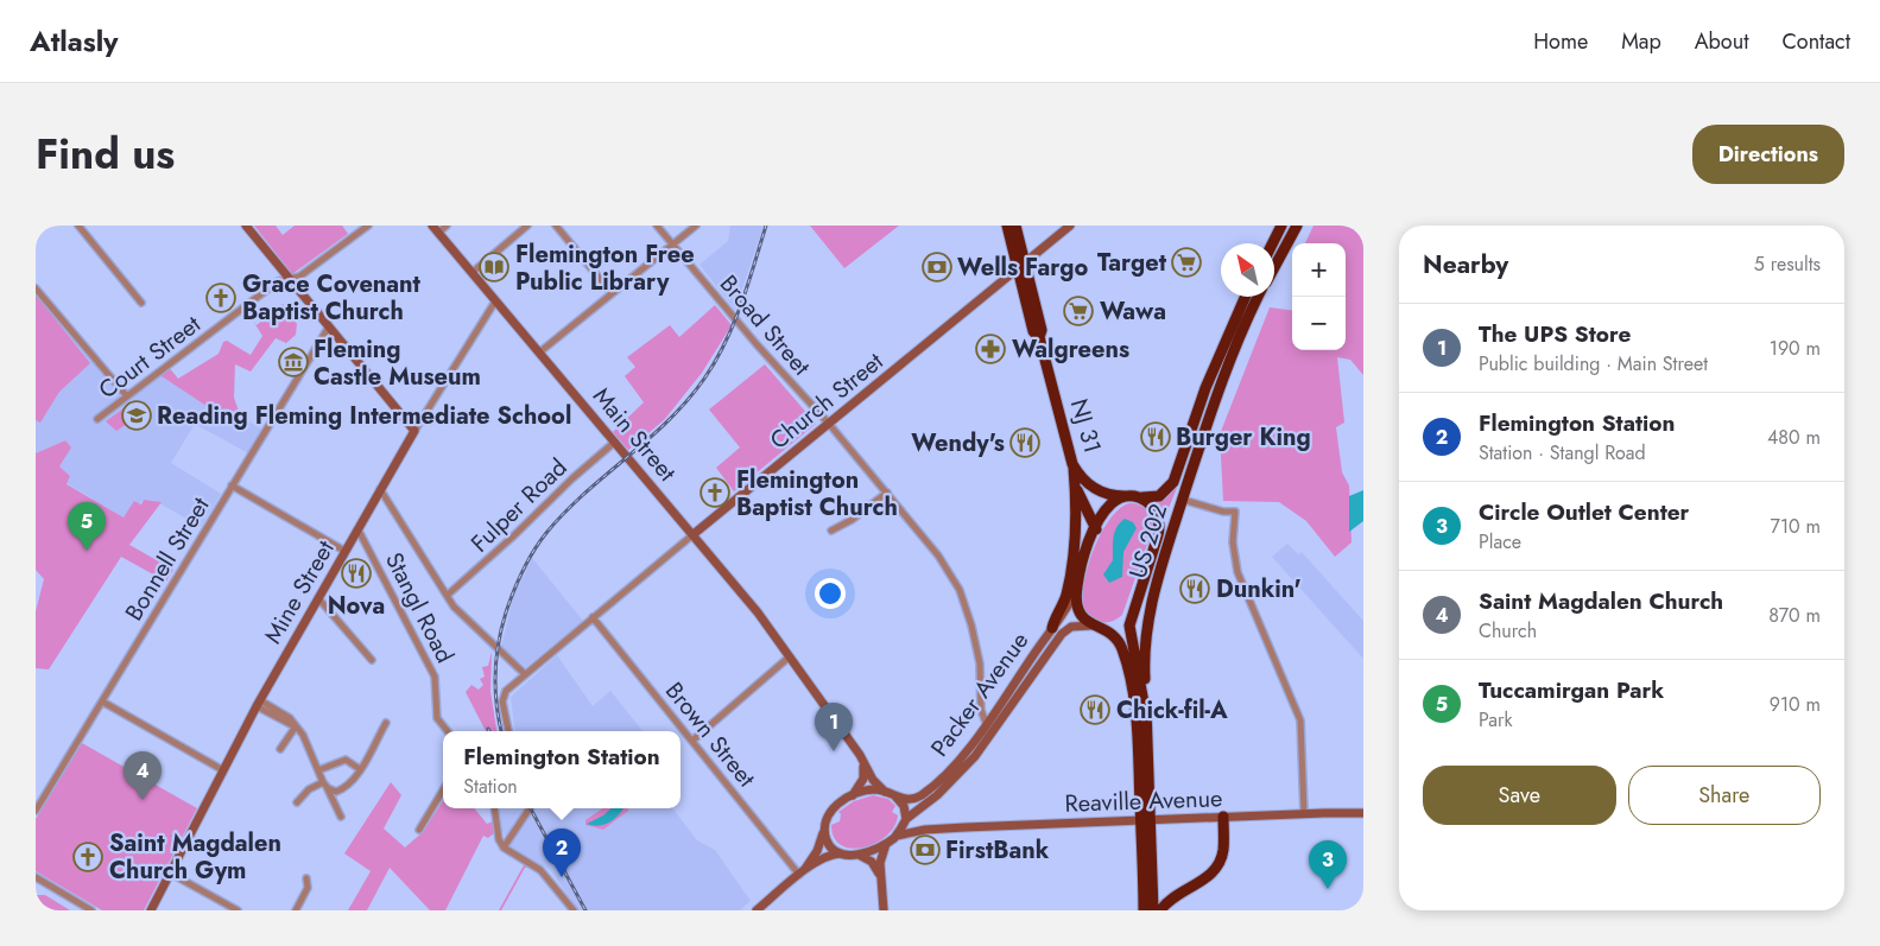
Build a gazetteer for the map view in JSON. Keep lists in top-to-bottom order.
{
  "streets": {
    "highway": ["NJ 31", "US 202"],
    "street": [
      "Broad Street",
      "Court Street",
      "Church Street",
      "Main Street",
      "Fulper Road",
      "Bonnell Street",
      "Mine Street",
      "Stangl Road",
      "Packer Avenue",
      "Brown Street",
      "Reaville Avenue"
    ]
  },
  "crossings": [
    ["Broad Street", "Church Street"],
    ["Broad Street", "Packer Avenue"],
    ["Church Street", "NJ 31"],
    ["Church Street", "Main Street"],
    ["Church Street", "Brown Street"],
    ["NJ 31", "US 202"],
    ["Main Street", "Fulper Road"],
    ["Main Street", "Mine Street"],
    ["Main Street", "Packer Avenue"],
    ["Main Street", "Reaville Avenue"],
    ["US 202", "Packer Avenue"],
    ["US 202", "Reaville Avenue"],
    ["Mine Street", "Stangl Road"],
    ["Packer Avenue", "Reaville Avenue"]
  ],
  "places": {
    "supermarket": ["Target", "Wawa"],
    "library": ["Flemington Free Public Library"],
    "bank": ["Wells Fargo", "FirstBank"],
    "church": ["Grace Covenant Baptist Church", "Flemington Baptist Church", "Saint Magdalen Church Gym"],
    "pharmacy": ["Walgreens"],
    "museum": ["Fleming Castle Museum"],
    "school or university": ["Reading Fleming Intermediate School"],
    "restaurant": [
      "Burger King",
      "Wendy's",
      "Nova",
      "Dunkin'",
      "Chick-fil-A"
    ]
  },
  "north": "top left",
  "page": {
    "header": "Atlasly",
    "nav": [
      "Home",
      "Map",
      "About",
      "Contact"
    ],
    "title": "Find us",
    "buttons": [
      "Directions",
      ["Save", "Share"]
    ],
    "heading": ["Nearby", "5 results"],
    "map_buttons": ["+", "−"],
    "list": [
      {
        "mark": "1",
        "name": "The UPS Store",
        "note": "Public building · Main Street",
        "value": "190 m"
      },
      {
        "mark": "2",
        "name": "Flemington Station",
        "note": "Station · Stangl Road",
        "value": "480 m"
      },
      {
        "mark": "3",
        "name": "Circle Outlet Center",
        "note": "Place",
        "value": "710 m"
      },
      {
        "mark": "4",
        "name": "Saint Magdalen Church",
        "note": "Church",
        "value": "870 m"
      },
      {
        "mark": "5",
        "name": "Tuccamirgan Park",
        "note": "Park",
        "value": "910 m"
      }
    ],
    "pins": [
      "5",
      "1",
      "4",
      "2",
      "3"
    ],
    "popup": ["Flemington Station", "Station"]
  }
}
